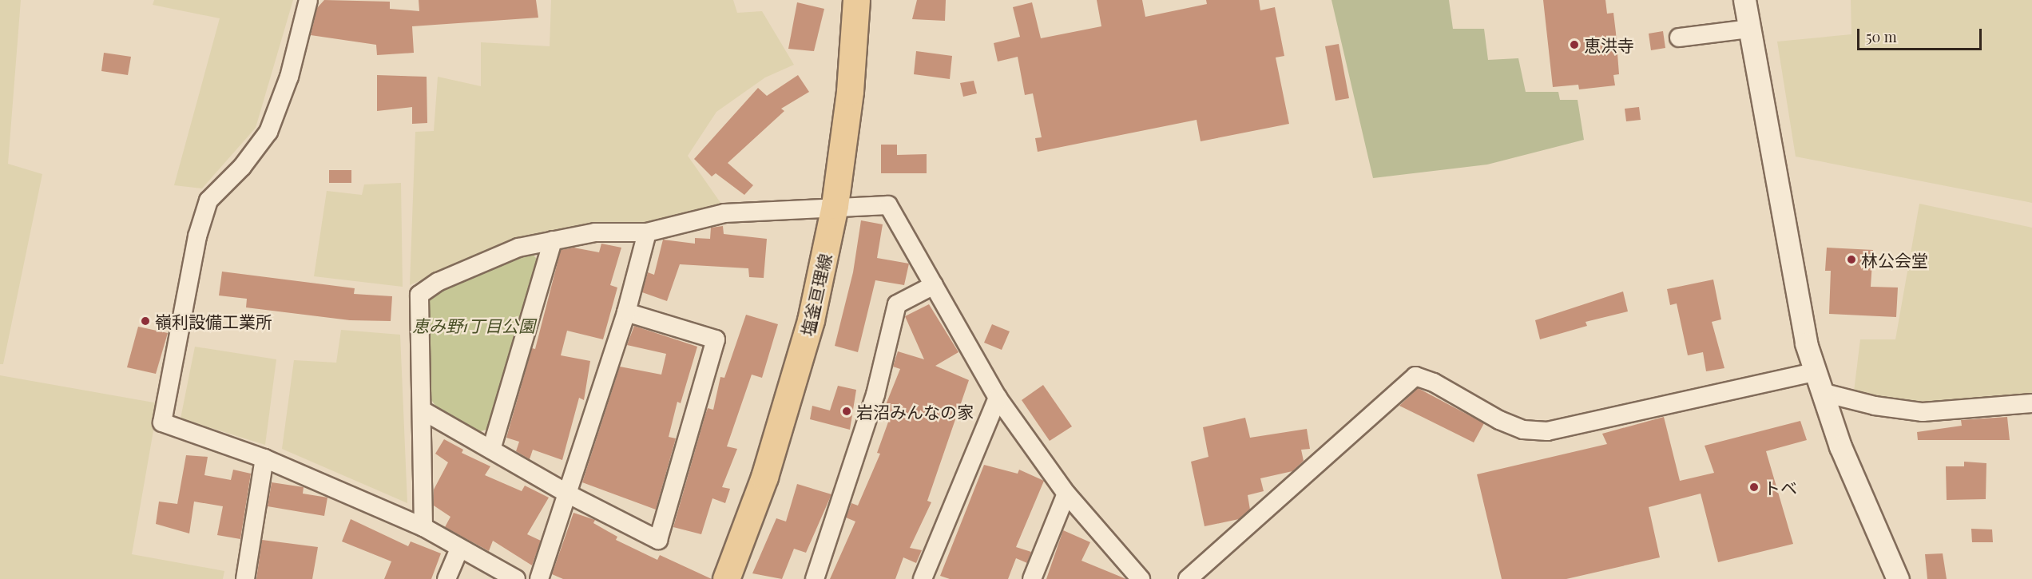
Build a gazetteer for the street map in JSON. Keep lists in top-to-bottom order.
{
  "streets": {
    "main road": ["塩釜亘理線"]
  },
  "parks": ["恵み野1丁目公園"],
  "places": [
    "恵洪寺",
    "林公会堂",
    "嶺利設備工業所",
    "岩沼みんなの家",
    "トベ"
  ],
  "scale_bar": "50 m"
}
